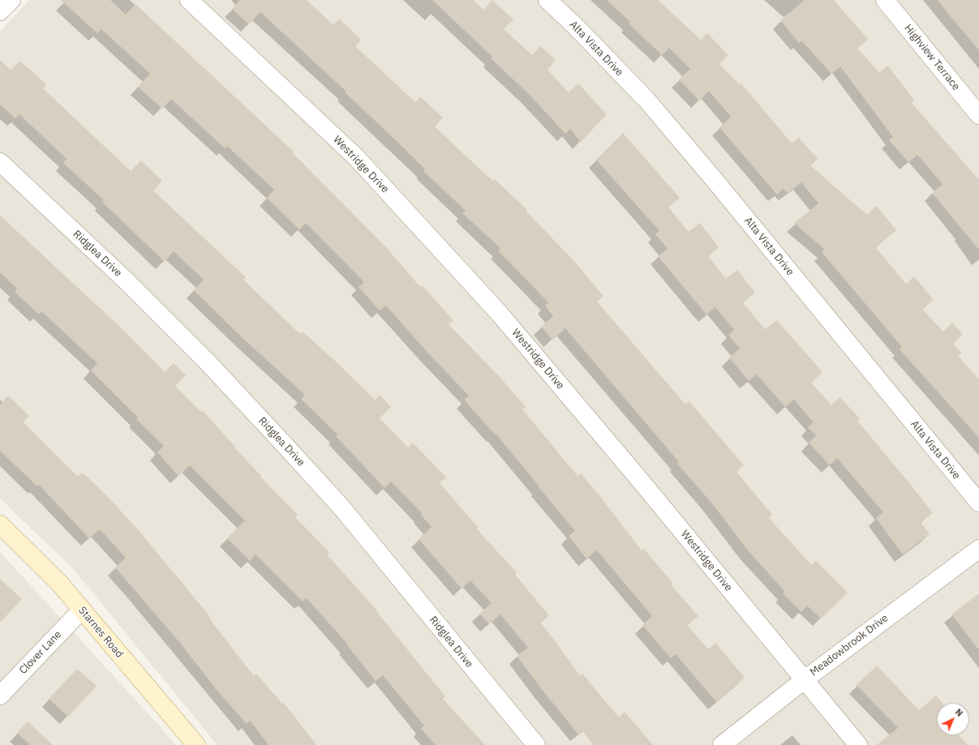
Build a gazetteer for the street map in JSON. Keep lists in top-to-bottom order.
{
  "streets": {
    "main road": ["Starnes Road"],
    "street": [
      "Alta Vista Drive",
      "Highview Terrace",
      "Westridge Drive",
      "Ridglea Drive",
      "Meadowbrook Drive",
      "Clover Lane"
    ]
  },
  "crossings": [
    ["Westridge Drive", "Meadowbrook Drive"],
    ["Starnes Road", "Clover Lane"]
  ],
  "north": "top right"
}
